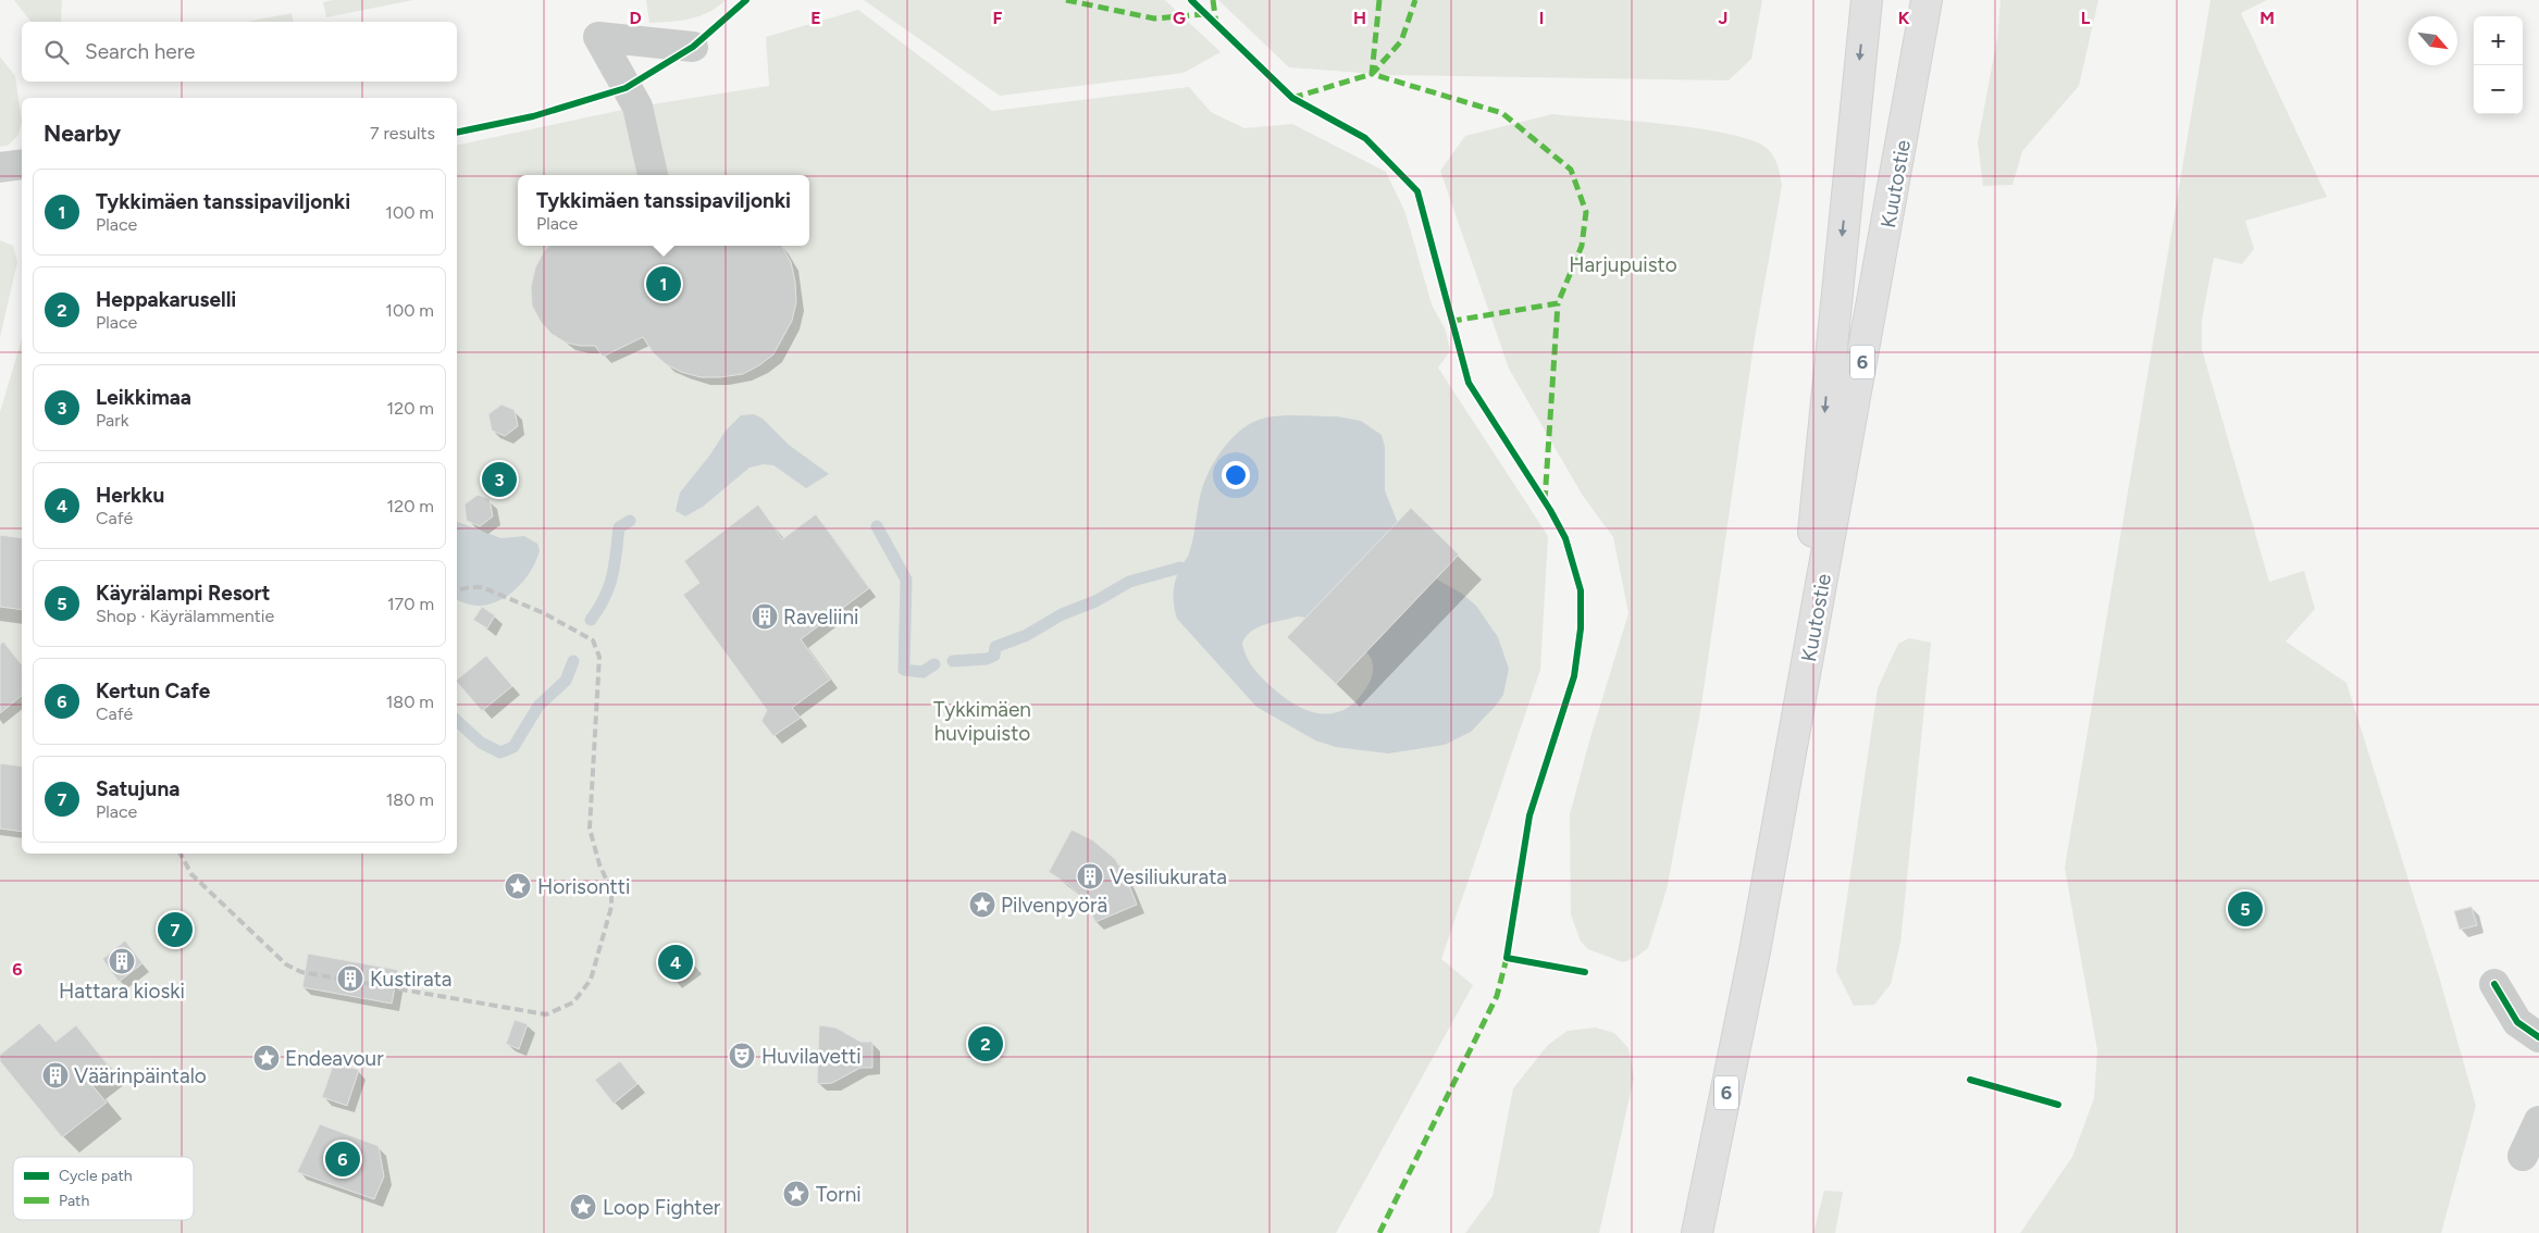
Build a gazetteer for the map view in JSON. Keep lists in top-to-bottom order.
{
  "streets": {
    "highway": ["Kuutostie", "6"]
  },
  "parks": ["Harjupuisto", "Tykkimäen huvipuisto"],
  "places": {
    "building": [
      "Raveliini",
      "Vesiliukurata",
      "Hattara kioski",
      "Kustirata",
      "Väärinpäintalo"
    ],
    "place": [
      "Horisontti",
      "Pilvenpyörä",
      "Endeavour",
      "Torni",
      "Loop Fighter"
    ],
    "theatre": ["Huvilavetti"]
  },
  "legend": ["Cycle path", "Path"],
  "north": "bottom right",
  "page": {
    "map_buttons": ["+", "−"],
    "search": "Search here",
    "heading": ["Nearby", "7 results"],
    "list": [
      {
        "mark": "1",
        "name": "Tykkimäen tanssipaviljonki",
        "note": "Place",
        "value": "100 m"
      },
      {
        "mark": "2",
        "name": "Heppakaruselli",
        "note": "Place",
        "value": "100 m"
      },
      {
        "mark": "3",
        "name": "Leikkimaa",
        "note": "Park",
        "value": "120 m"
      },
      {
        "mark": "4",
        "name": "Herkku",
        "note": "Café",
        "value": "120 m"
      },
      {
        "mark": "5",
        "name": "Käyrälampi Resort",
        "note": "Shop · Käyrälammentie",
        "value": "170 m"
      },
      {
        "mark": "6",
        "name": "Kertun Cafe",
        "note": "Café",
        "value": "180 m"
      },
      {
        "mark": "7",
        "name": "Satujuna",
        "note": "Place",
        "value": "180 m"
      }
    ],
    "popup": ["Tykkimäen tanssipaviljonki", "Place"],
    "pins": [
      "1",
      "3",
      "5",
      "7",
      "4",
      "2",
      "6"
    ]
  },
  "grid": {
    "columns": [
      "D",
      "E",
      "F",
      "G",
      "H",
      "I",
      "J",
      "K",
      "L",
      "M"
    ],
    "rows": ["6"]
  }
}
